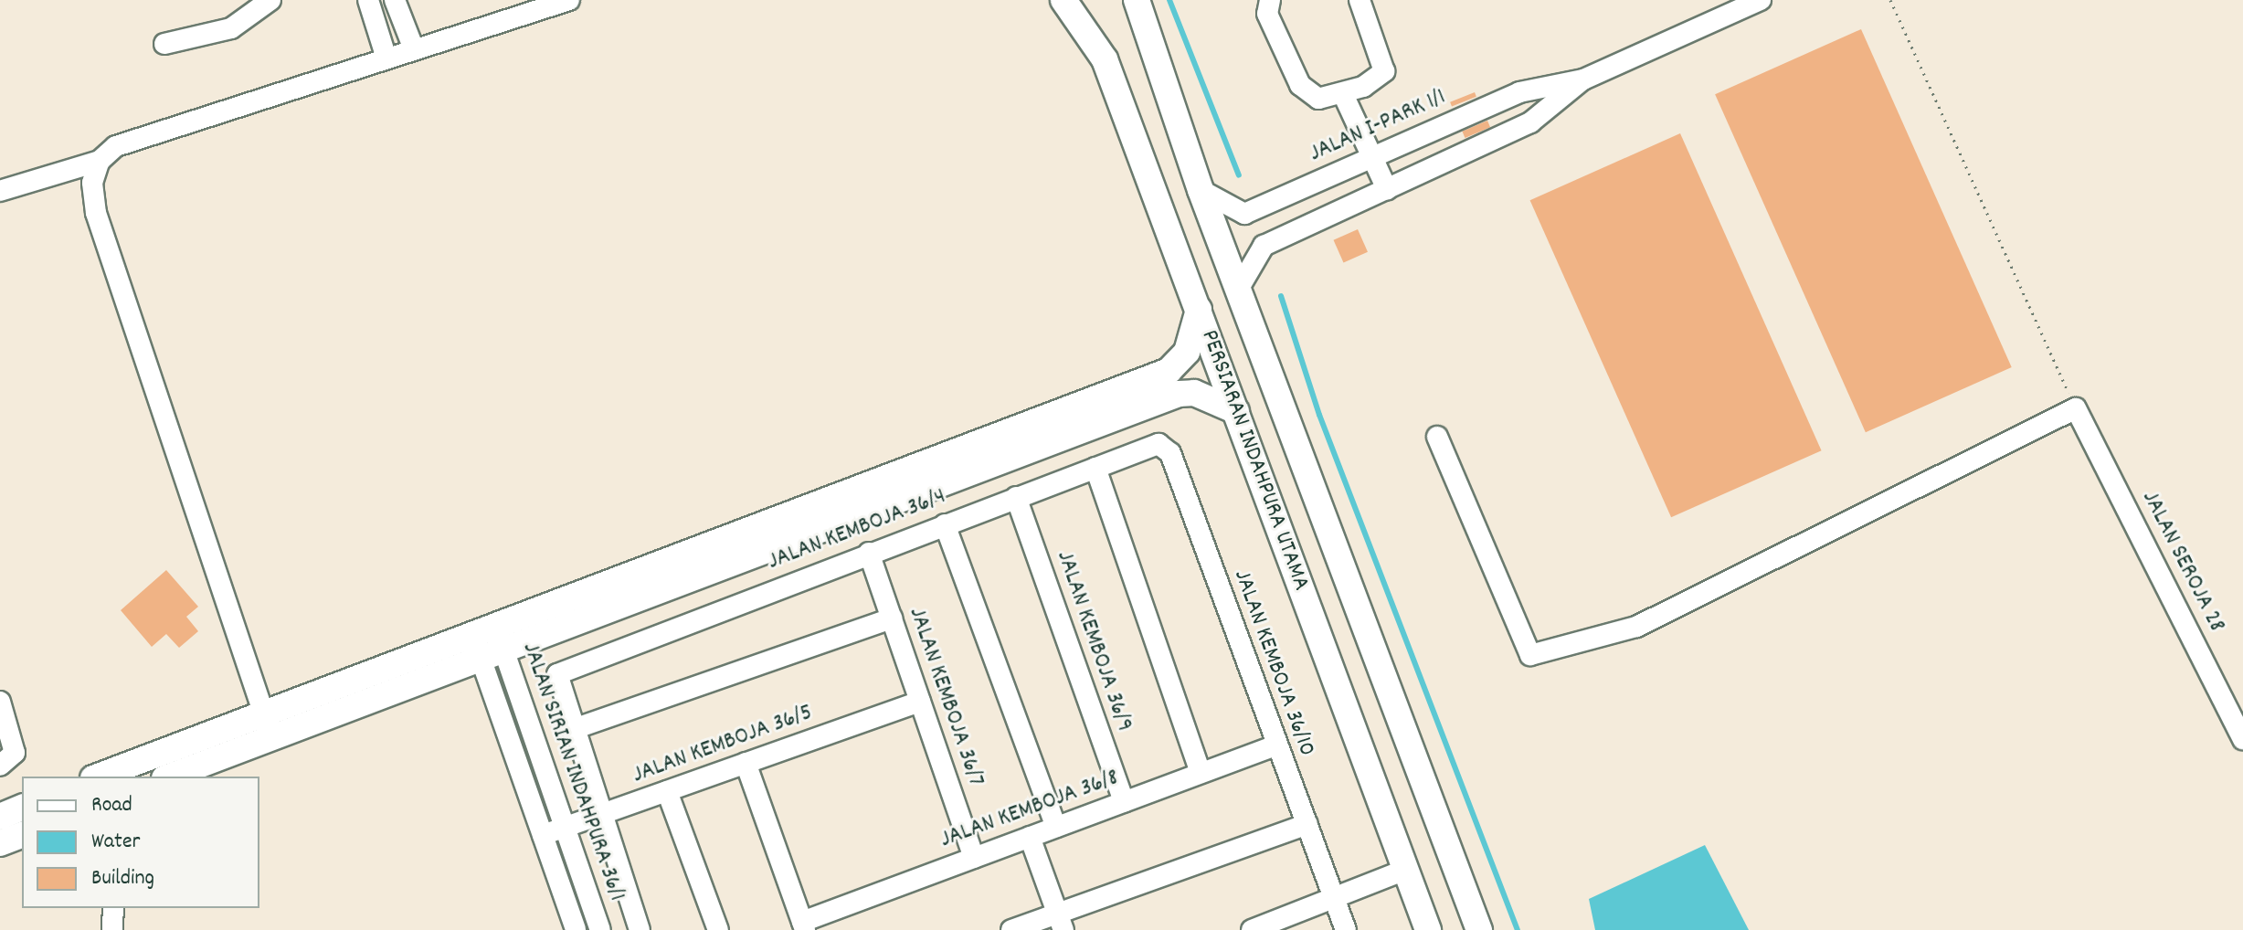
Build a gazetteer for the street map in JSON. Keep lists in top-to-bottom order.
{
  "streets": {
    "main road": ["PERSIARAN INDAHPURA UTAMA"],
    "street": [
      "JALAN I-PARK 1/1",
      "JALAN KEMBOJA 36/4",
      "JALAN SEROJA 28",
      "JALAN KEMBOJA 36/9",
      "JALAN KEMBOJA 36/10",
      "JALAN KEMBOJA 36/7",
      "JALAN KEMBOJA 36/5",
      "JALAN SIRIAN INDAHPURA 36/1",
      "JALAN KEMBOJA 36/8"
    ]
  },
  "crossings": [
    ["JALAN I-PARK 1/1", "PERSIARAN INDAHPURA UTAMA"],
    ["JALAN KEMBOJA 36/4", "JALAN KEMBOJA 36/9"],
    ["JALAN KEMBOJA 36/4", "JALAN KEMBOJA 36/10"],
    ["JALAN KEMBOJA 36/4", "JALAN KEMBOJA 36/7"],
    ["JALAN KEMBOJA 36/9", "JALAN KEMBOJA 36/8"],
    ["JALAN KEMBOJA 36/10", "JALAN KEMBOJA 36/8"],
    ["JALAN KEMBOJA 36/7", "JALAN KEMBOJA 36/5"],
    ["JALAN KEMBOJA 36/7", "JALAN KEMBOJA 36/8"],
    ["JALAN KEMBOJA 36/5", "JALAN SIRIAN INDAHPURA 36/1"]
  ],
  "legend": ["Road", "Water", "Building"]
}
